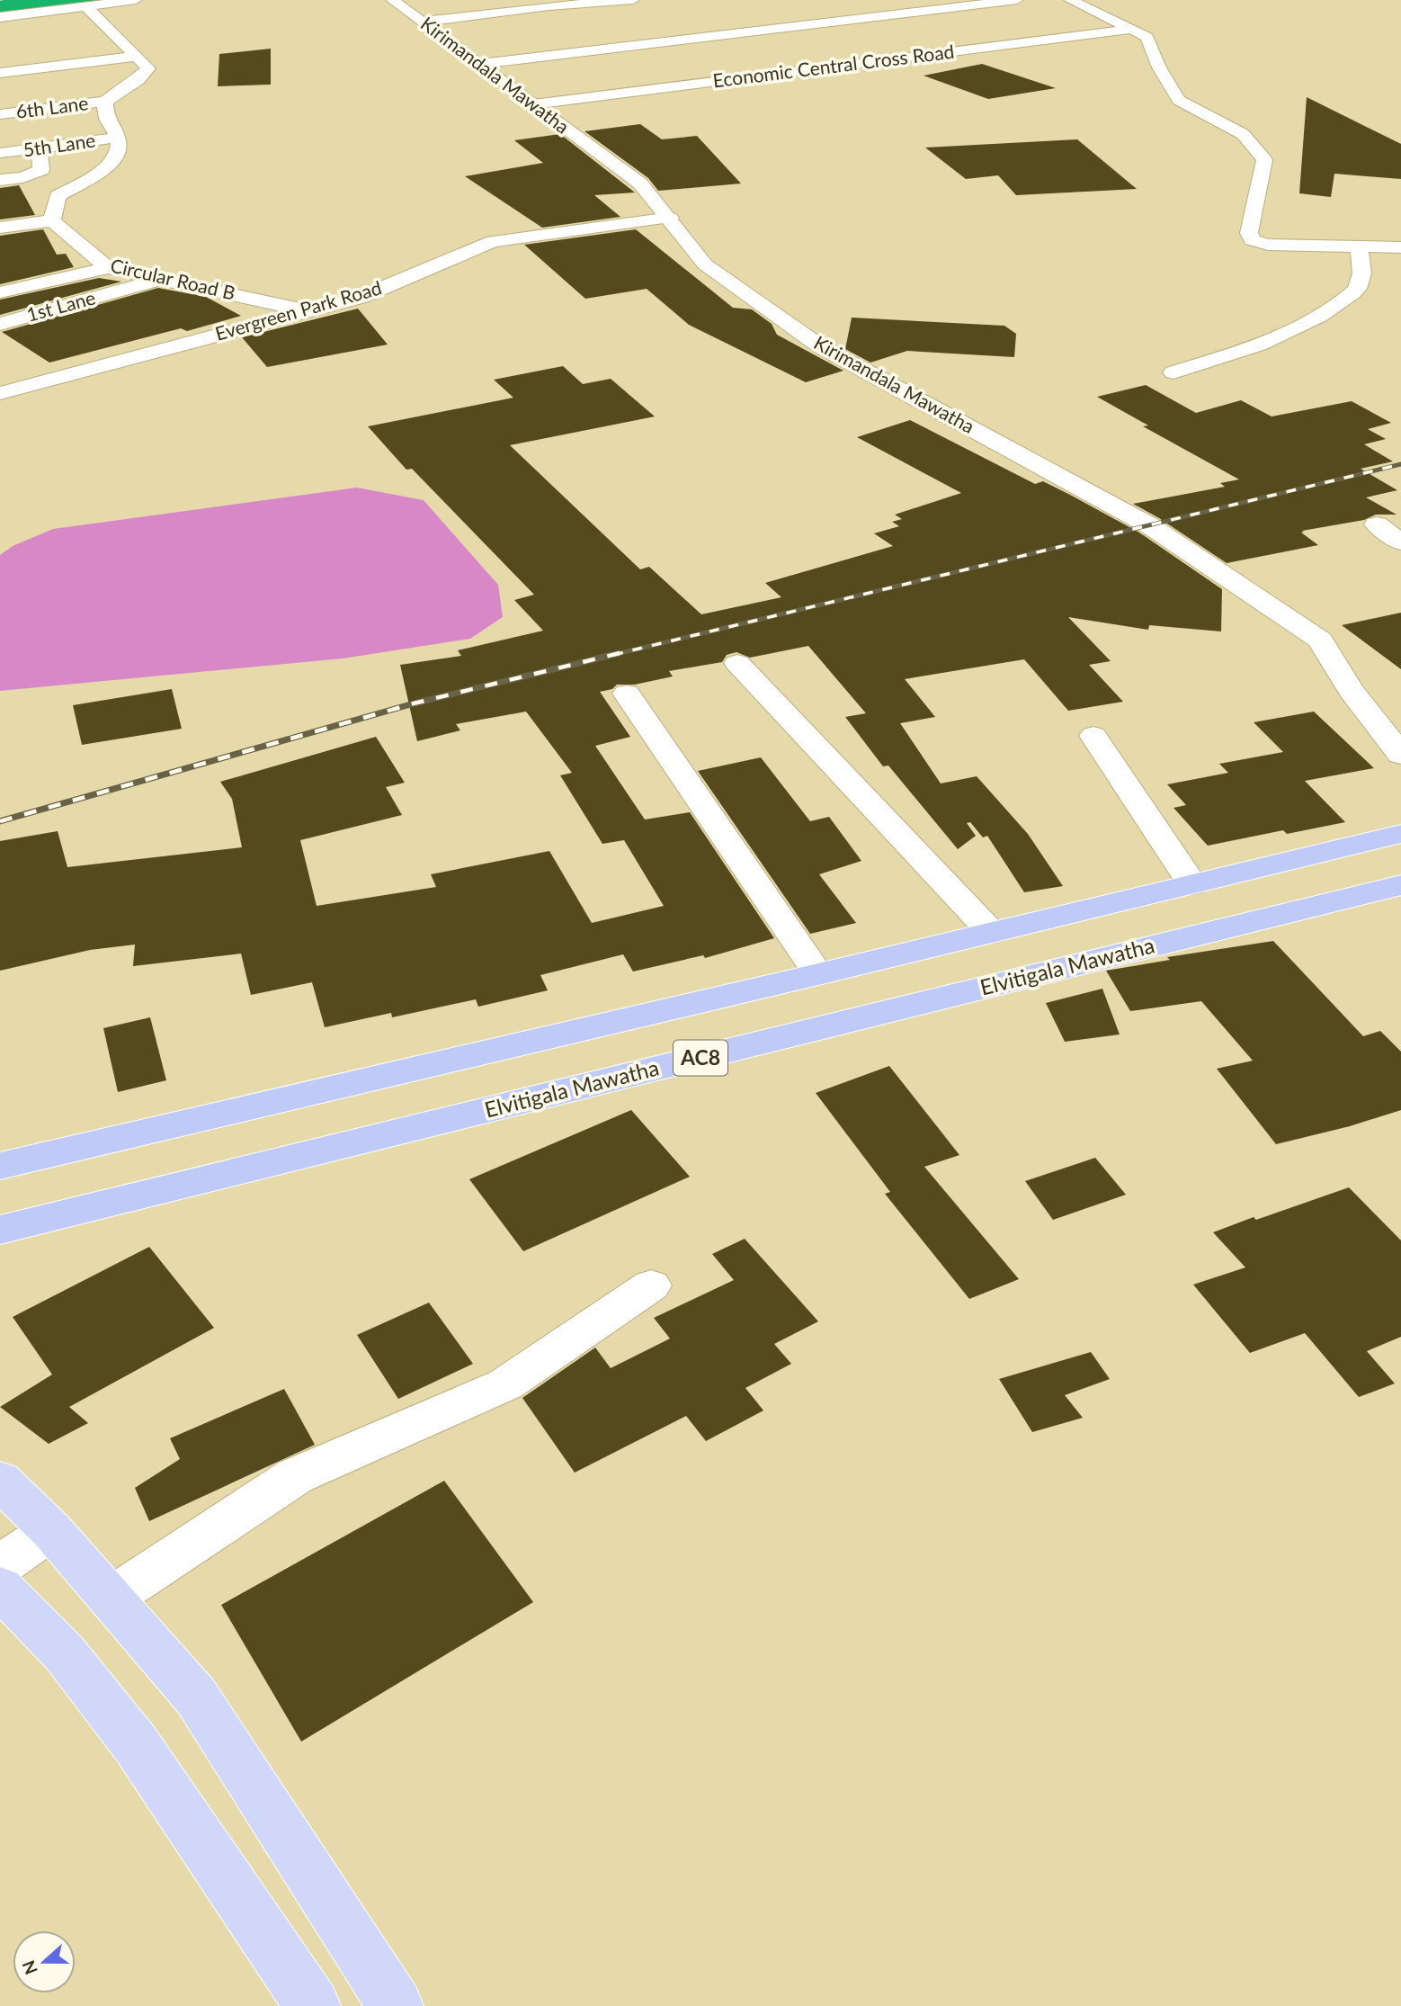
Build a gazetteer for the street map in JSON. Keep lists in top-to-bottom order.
{
  "streets": {
    "highway": ["Elvitigala Mawatha", "AC8"],
    "street": [
      "Economic Central Cross Road",
      "Kirimandala Mawatha",
      "6th Lane",
      "5th Lane",
      "Circular Road B",
      "1st Lane",
      "Evergreen Park Road"
    ]
  },
  "crossings": [
    ["Economic Central Cross Road", "Kirimandala Mawatha"],
    ["Kirimandala Mawatha", "Evergreen Park Road"],
    ["Circular Road B", "1st Lane"],
    ["Circular Road B", "Evergreen Park Road"]
  ],
  "north": "left"
}
